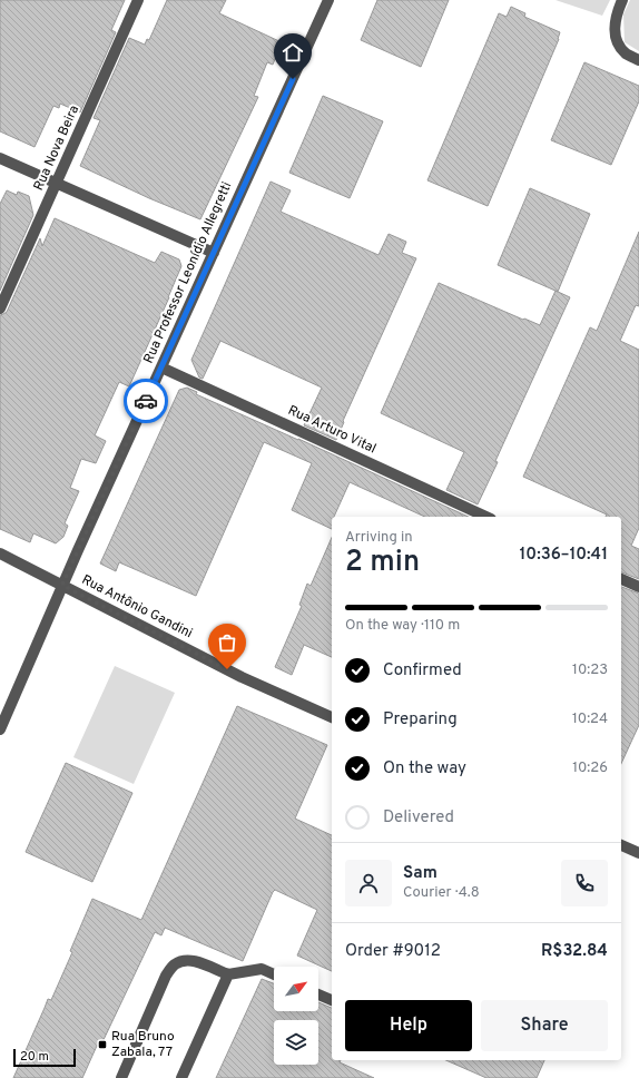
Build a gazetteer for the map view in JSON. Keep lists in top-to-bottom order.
{
  "streets": {
    "street": [
      "Rua Nova Beira",
      "Rua Professor Leonídio Allegretti",
      "Rua Arturo Vital",
      "Rua Antônio Gandini"
    ]
  },
  "crossings": [
    ["Rua Professor Leonídio Allegretti", "Rua Arturo Vital"],
    ["Rua Professor Leonídio Allegretti", "Rua Antônio Gandini"]
  ],
  "places": {
    "transit": ["Rua Bruno Zabala, 77"]
  },
  "scale_bar": "20 m",
  "north": "top right",
  "page": {
    "heading": ["2 min", "Arriving in", "10:36–10:41"],
    "panel": [
      "Sam",
      "Courier · 4.8",
      "Order #9012",
      "R$32.84"
    ],
    "bar": "On the way · 110 m",
    "list": [
      ["Confirmed", "10:23"],
      ["Preparing", "10:24"],
      ["On the way", "10:26"],
      "Delivered"
    ],
    "buttons": ["Help", "Share"],
    "scale": "20 m"
  }
}
